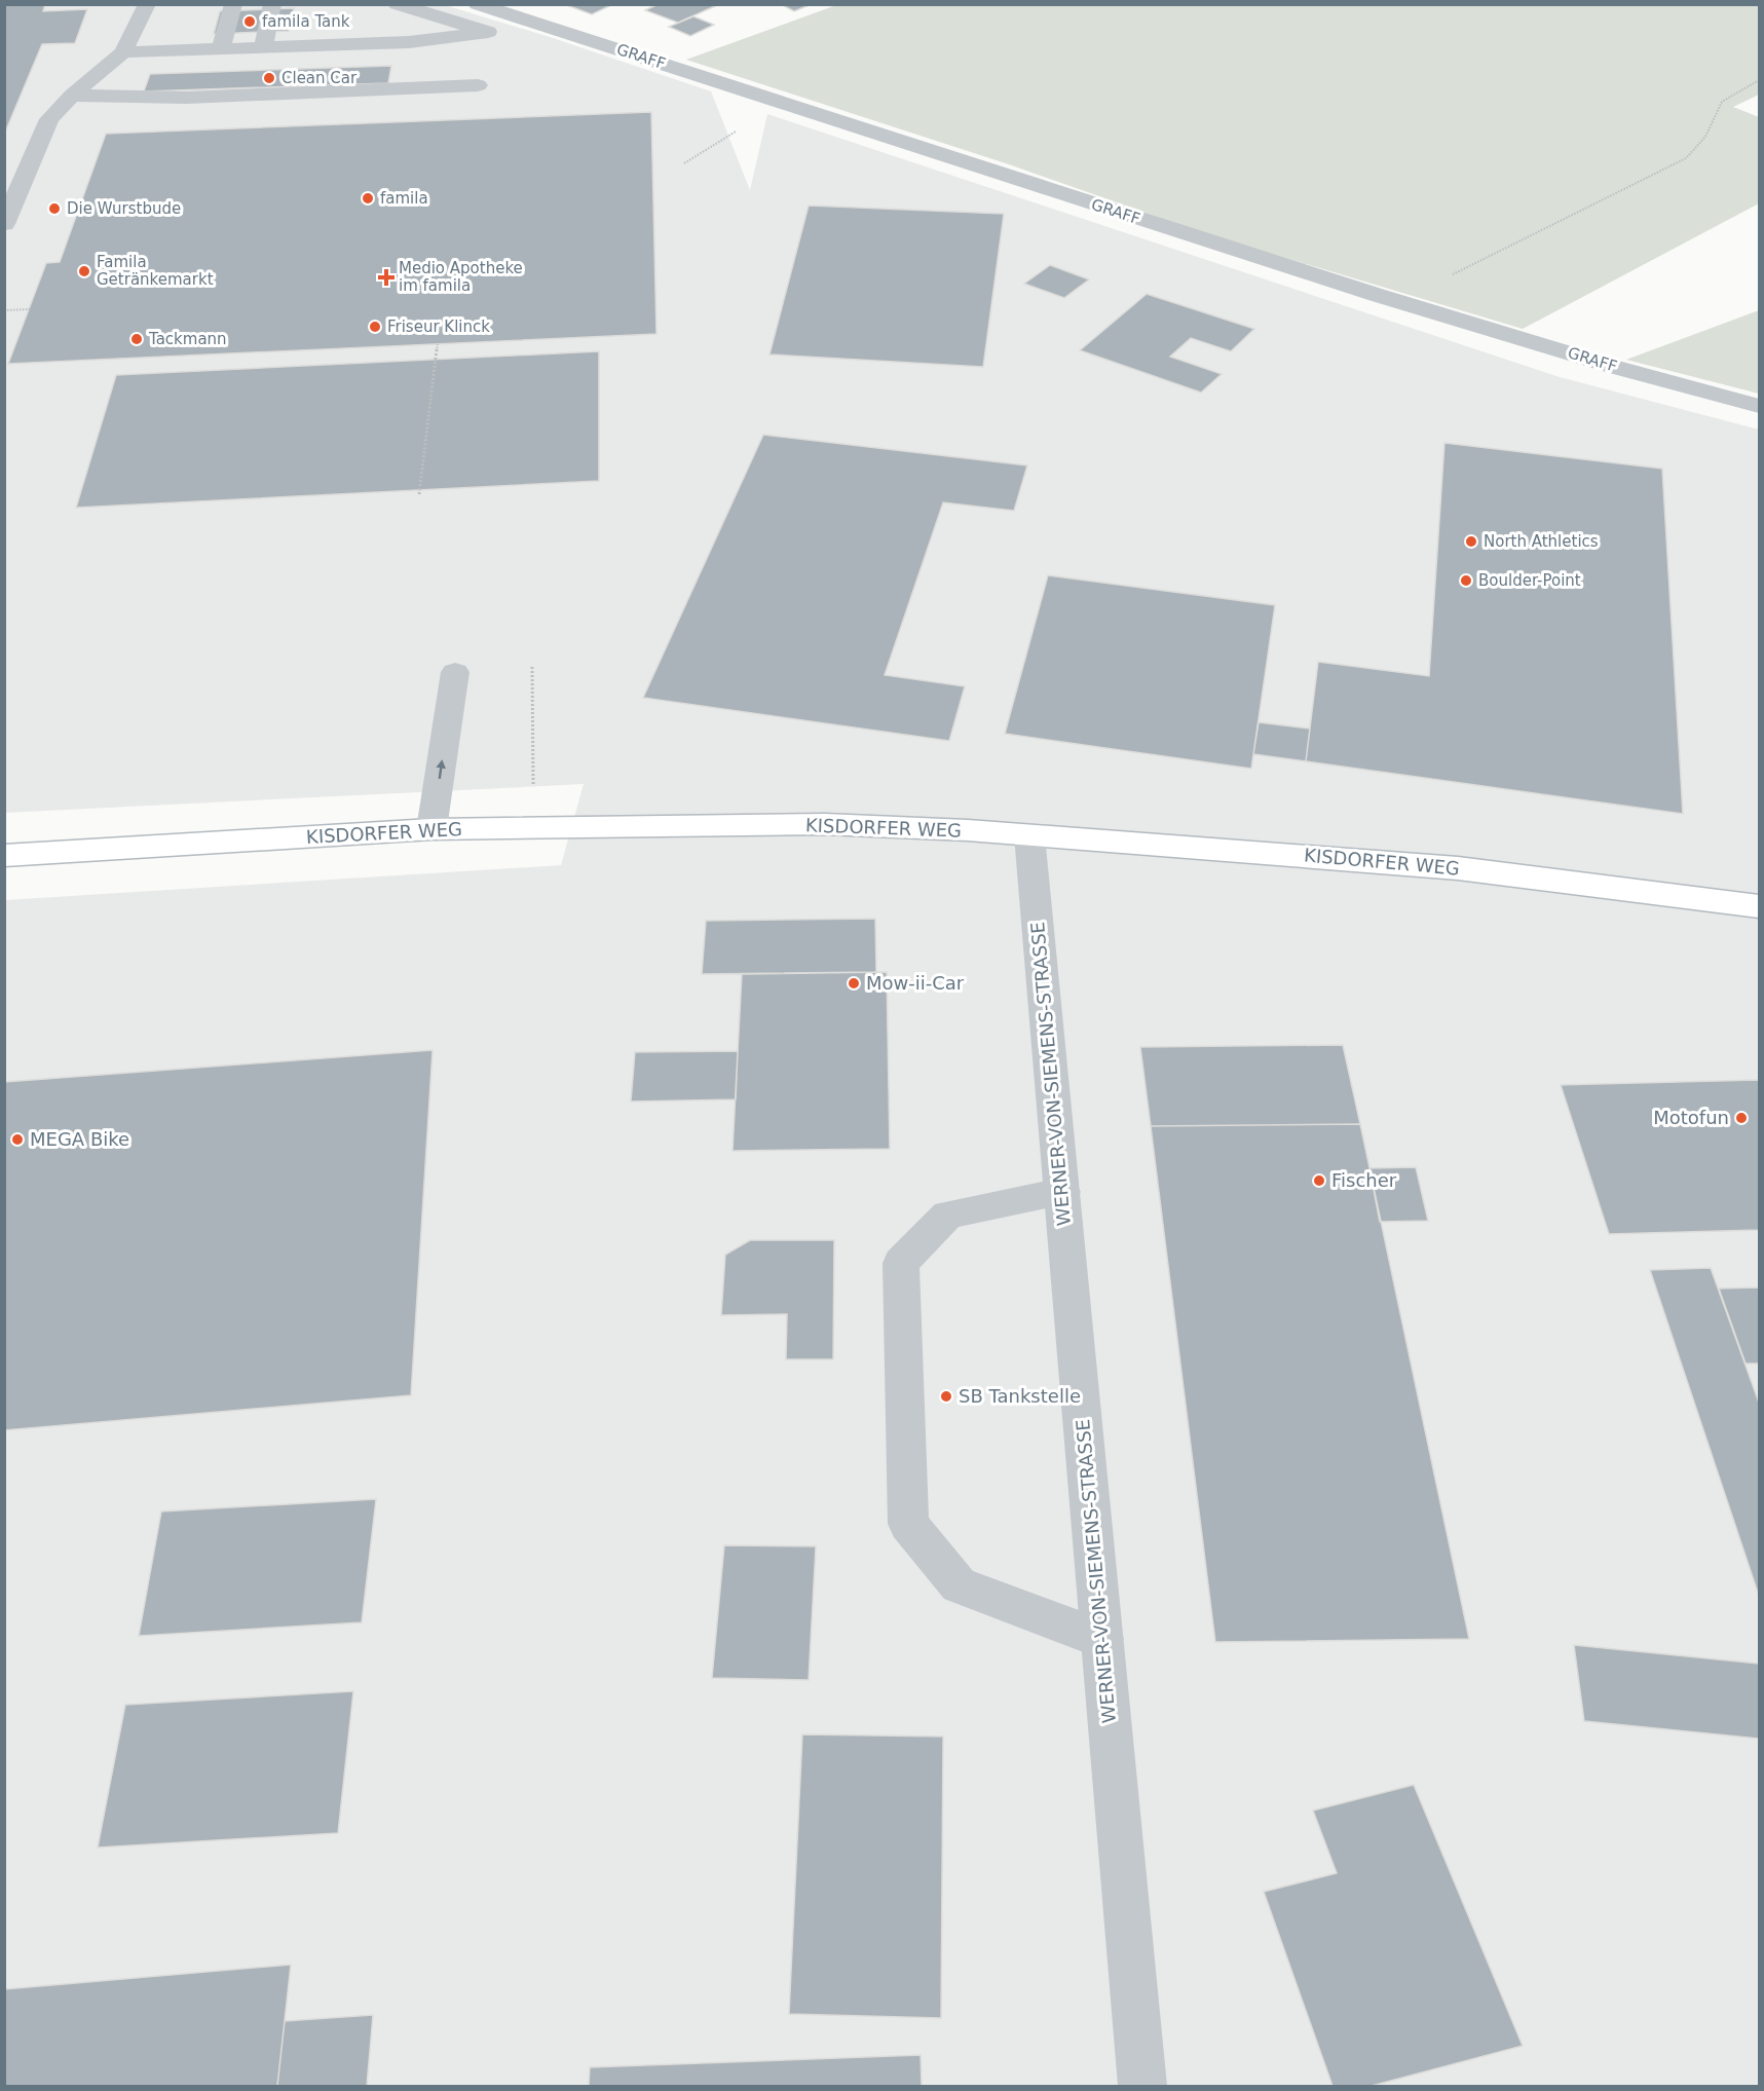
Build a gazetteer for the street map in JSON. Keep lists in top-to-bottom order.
{
  "streets": {
    "street": ["GRAFF", "KISDORFER WEG", "WERNER-VON-SIEMENS-STRASSE"]
  },
  "crossings": [
    ["KISDORFER WEG", "WERNER-VON-SIEMENS-STRASSE"]
  ],
  "places": {
    "other": [
      "famila Tank",
      "Clean Car",
      "famila",
      "Die Wurstbude",
      "Famila Getränkemarkt",
      "Friseur Klinck",
      "Tackmann",
      "North Athletics",
      "Boulder-Point",
      "Mow-ii-Car",
      "Motofun",
      "MEGA Bike",
      "Fischer",
      "SB Tankstelle"
    ],
    "health": ["Medio Apotheke im famila"]
  }
}
